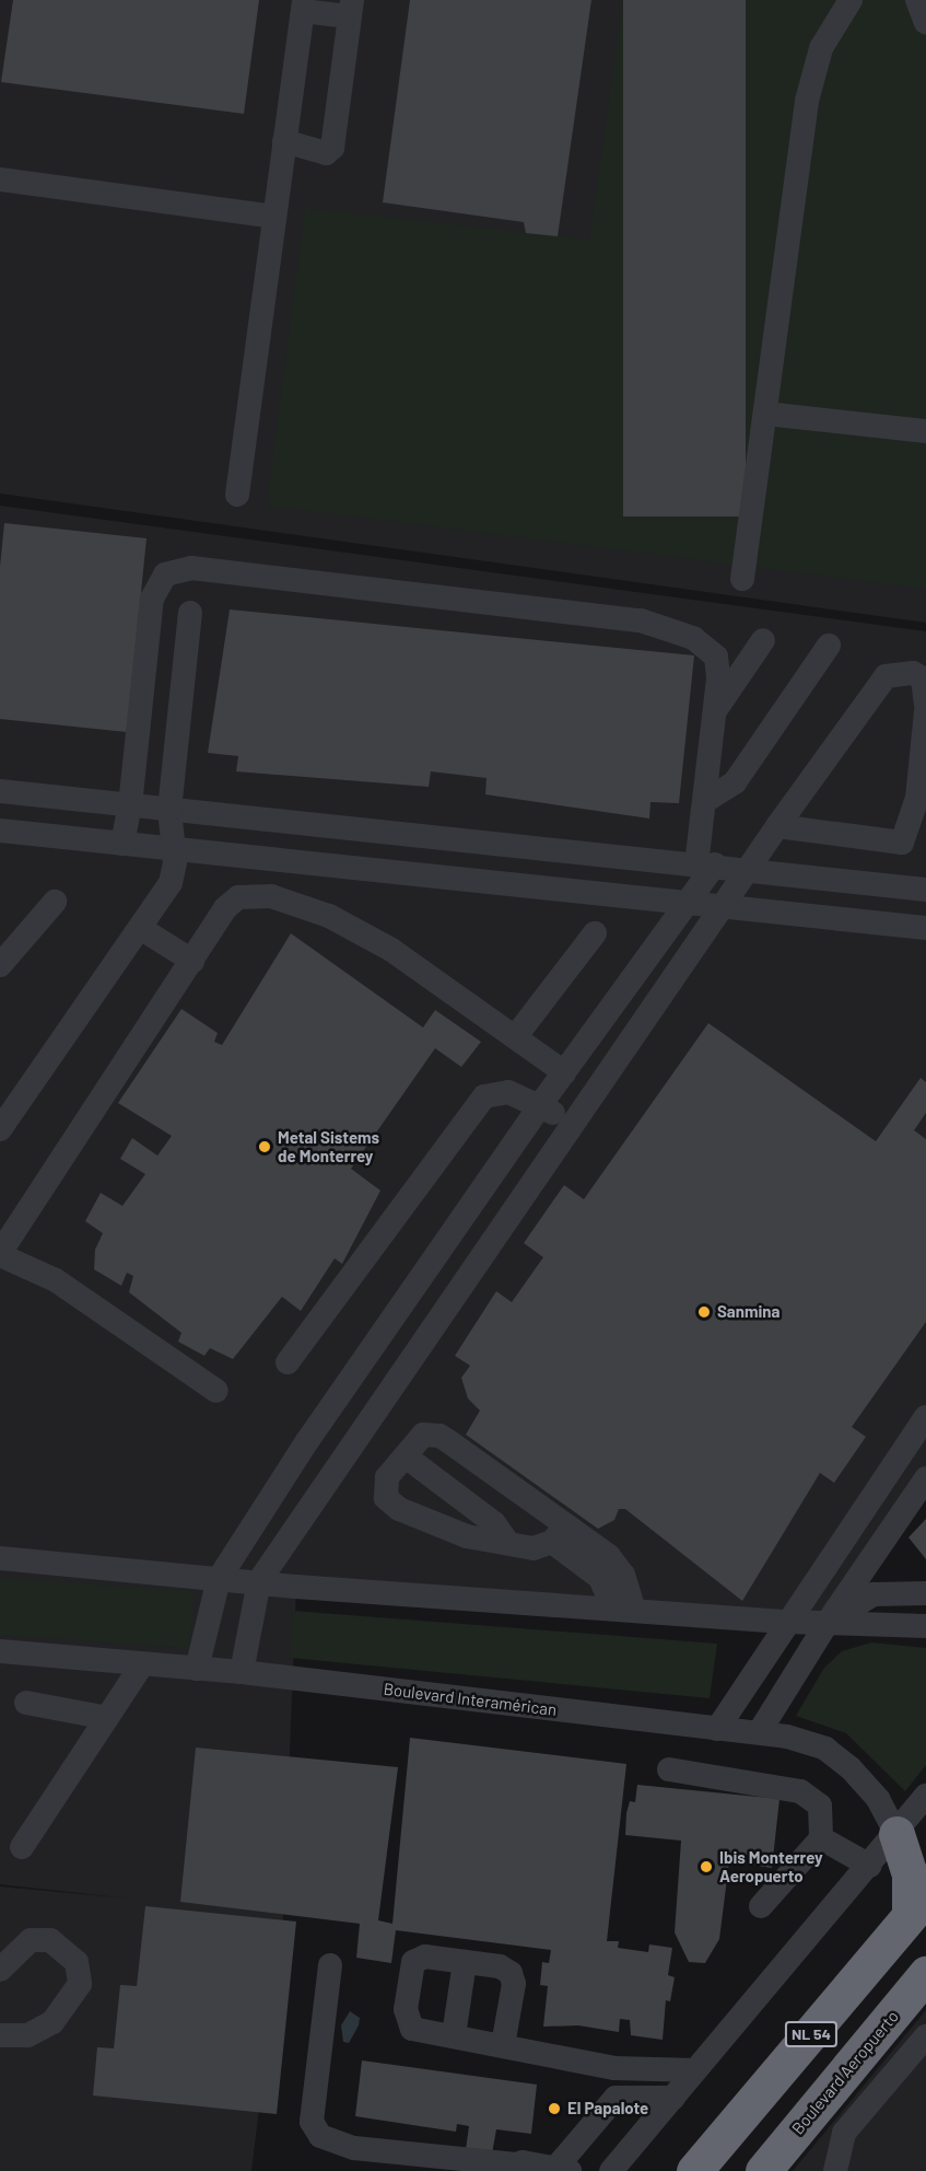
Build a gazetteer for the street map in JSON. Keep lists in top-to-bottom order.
{
  "streets": {
    "highway": ["NL 54", "Boulevard Aeropuerto"],
    "street": ["Boulevard Interamérican"]
  },
  "places": [
    "Metal Sistems de Monterrey",
    "Sanmina",
    "Ibis Monterrey Aeropuerto",
    "El Papalote"
  ]
}
